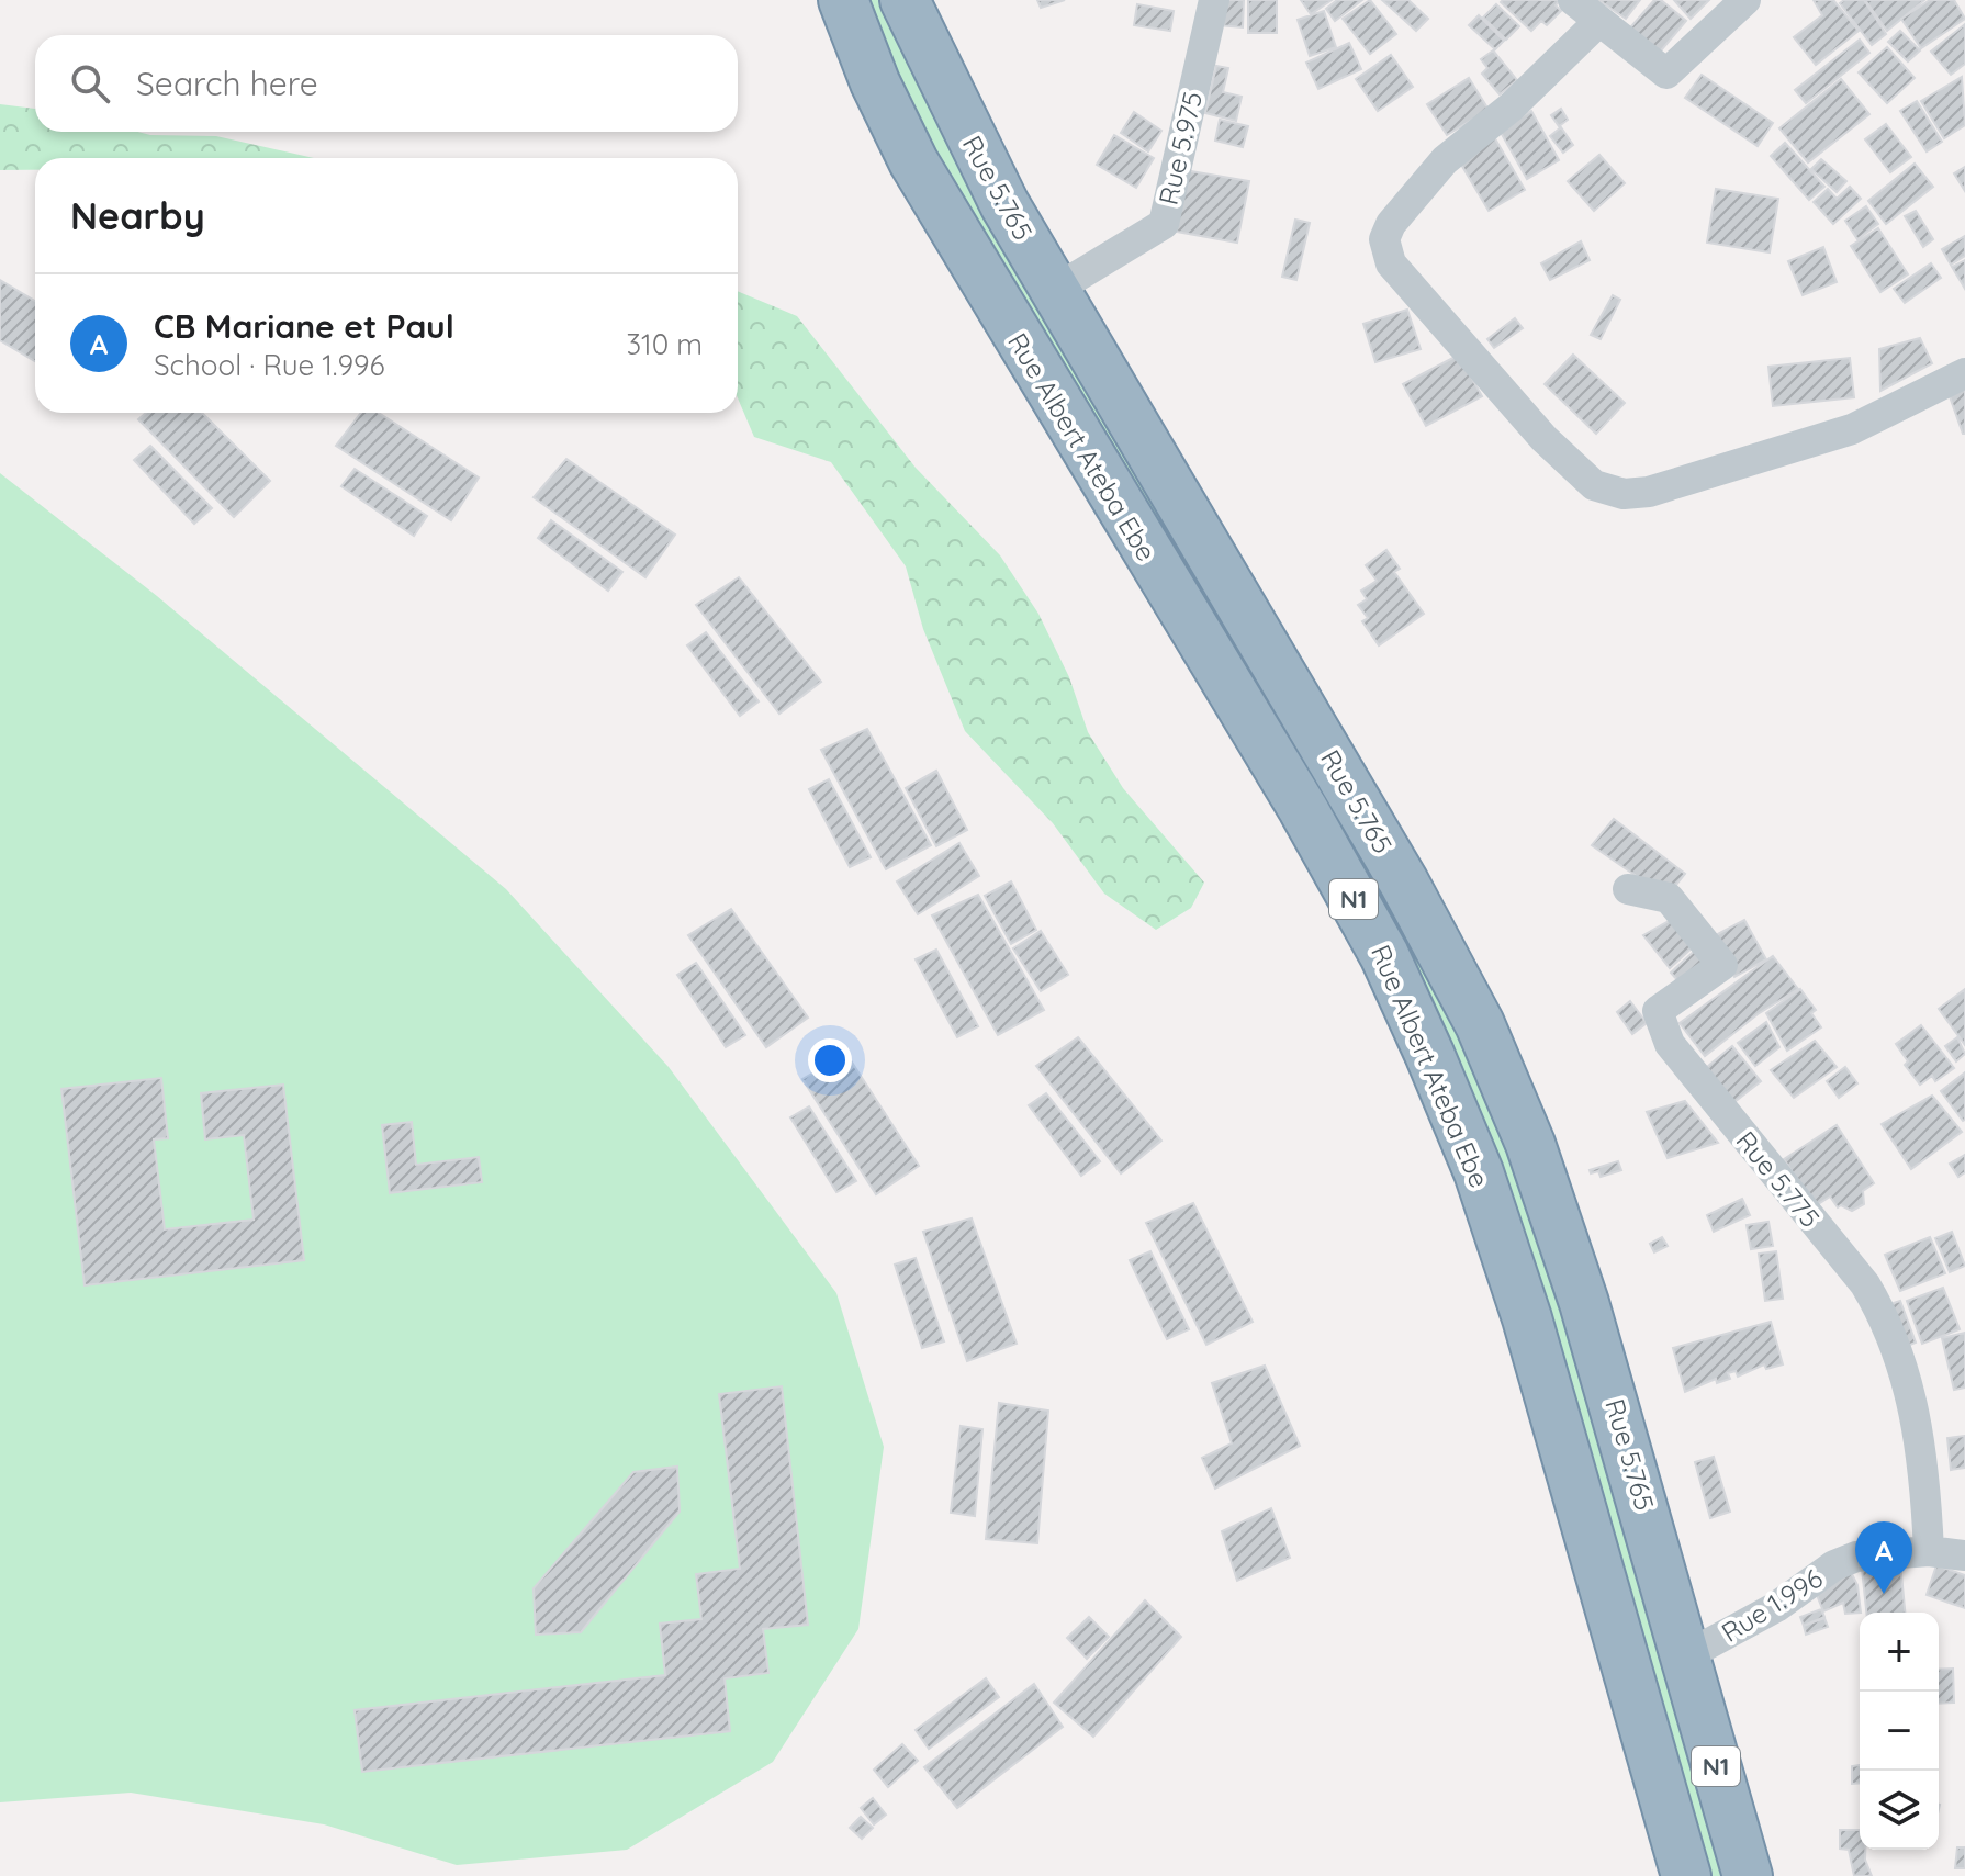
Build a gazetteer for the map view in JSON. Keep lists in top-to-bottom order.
{
  "streets": {
    "highway": ["Rue 5.765", "Rue Albert Ateba Ebe", "N1"],
    "street": ["Rue 5.975", "Rue 5.775", "Rue 1.996"]
  },
  "crossings": [
    ["Rue 5.975", "Rue 5.765"],
    ["Rue 5.765", "N1"],
    ["Rue 5.765", "Rue 1.996"],
    ["N1", "Rue 1.996"],
    ["Rue 5.775", "Rue 1.996"]
  ],
  "page": {
    "search": "Search here",
    "heading": "Nearby",
    "list": [
      {
        "mark": "A",
        "name": "CB Mariane et Paul",
        "note": "School · Rue 1.996",
        "value": "310 m"
      }
    ],
    "pins": "A",
    "map_buttons": ["+", "−"]
  }
}
